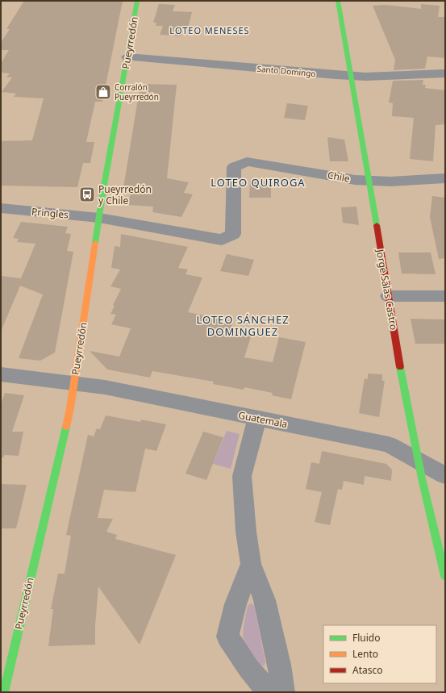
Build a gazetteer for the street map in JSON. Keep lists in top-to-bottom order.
{
  "streets": {
    "street": [
      "Pueyrredón",
      "Santo Domingo",
      "Chile",
      "Pringles",
      "Jorge Salas Castro",
      "Guatemala"
    ]
  },
  "crossings": [
    ["Pueyrredón", "Santo Domingo"],
    ["Pueyrredón", "Chile"],
    ["Pueyrredón", "Pringles"],
    ["Pueyrredón", "Guatemala"],
    ["Santo Domingo", "Jorge Salas Castro"],
    ["Chile", "Pringles"],
    ["Chile", "Jorge Salas Castro"],
    ["Jorge Salas Castro", "Guatemala"]
  ],
  "districts": ["LOTEO MENESES", "LOTEO QUIROGA", "LOTEO SÁNCHEZ DOMINGUEZ"],
  "places": {
    "shop": ["Corralón Pueyrredón"],
    "bus stop": ["Pueyrredón y Chile"]
  },
  "legend": ["Fluido", "Lento", "Atasco"]
}
